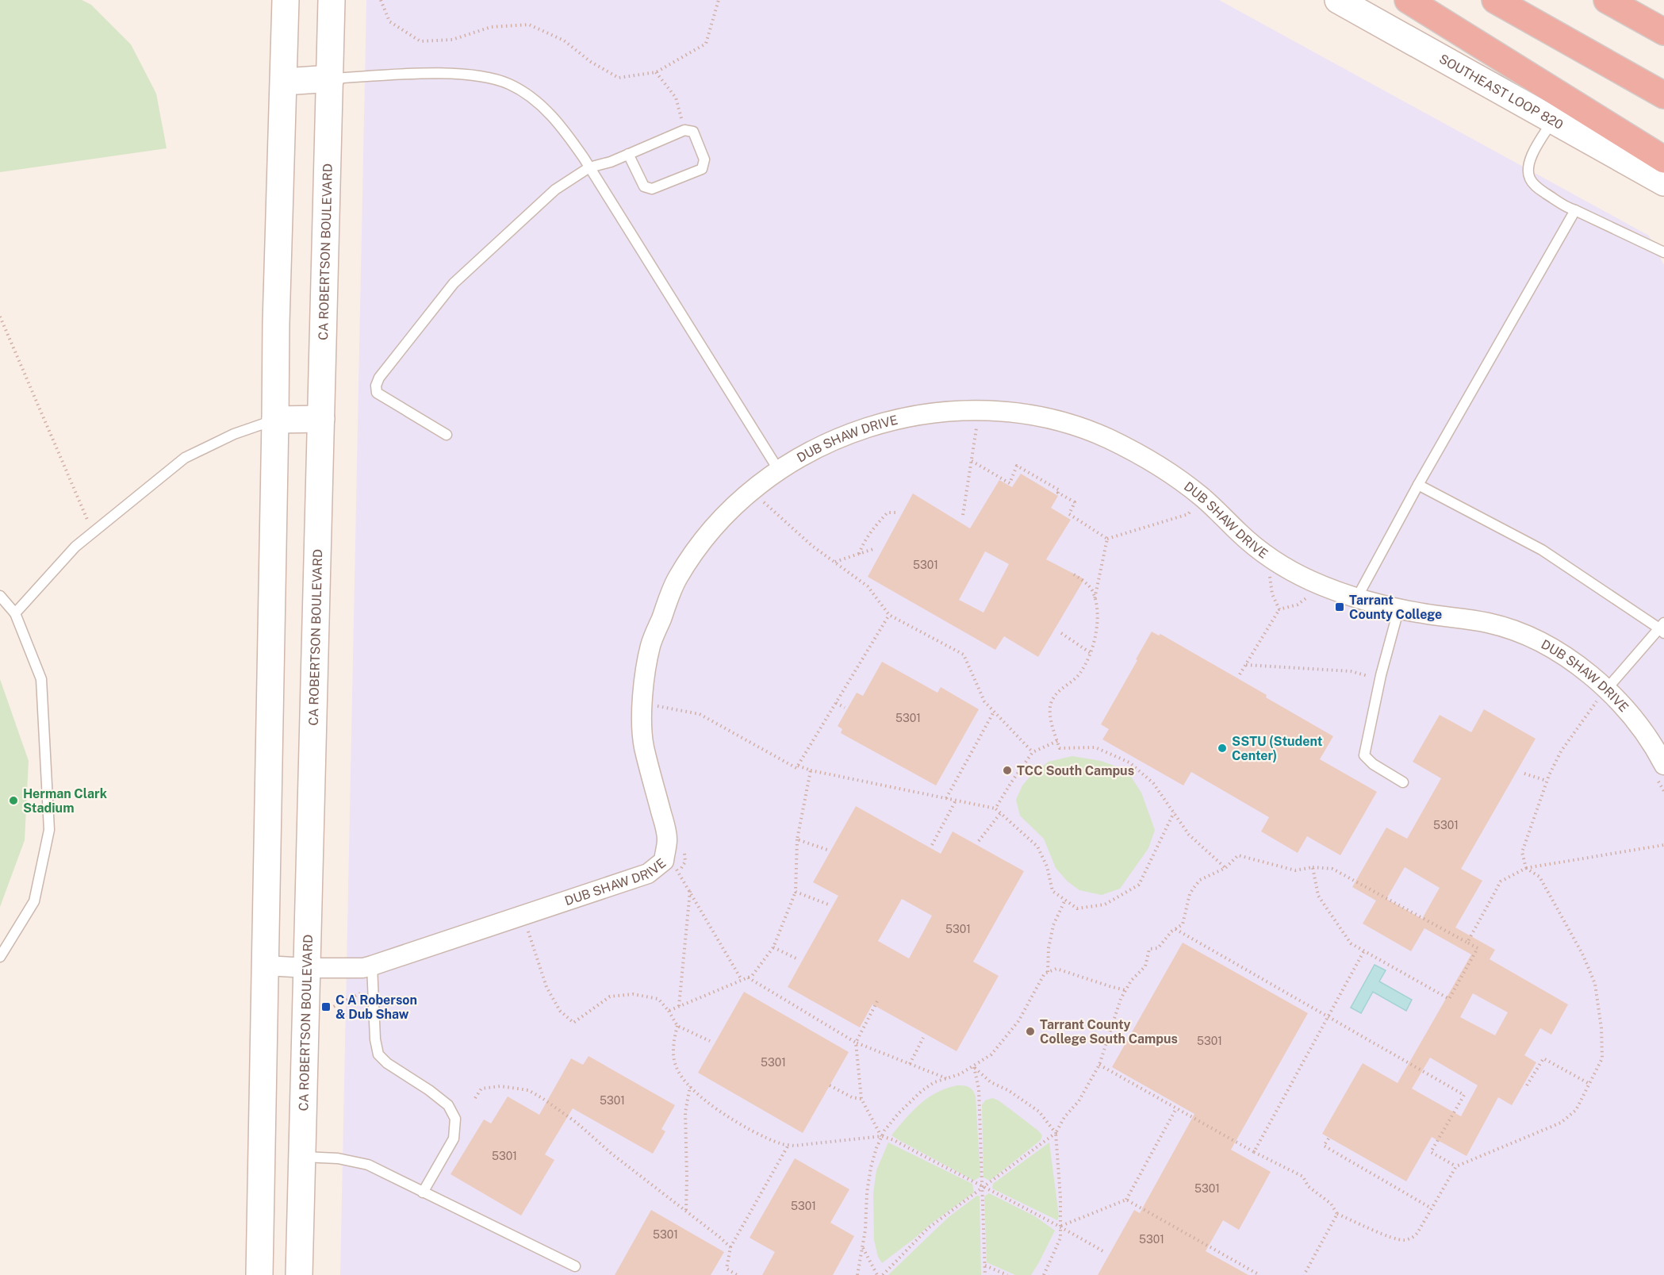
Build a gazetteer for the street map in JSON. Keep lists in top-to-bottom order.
{
  "streets": {
    "street": ["SOUTHEAST LOOP 820", "CA ROBERTSON BOULEVARD", "DUB SHAW DRIVE"]
  },
  "crossings": [
    ["CA ROBERTSON BOULEVARD", "DUB SHAW DRIVE"]
  ],
  "places": {
    "transit": ["Tarrant County College", "C A Roberson & Dub Shaw"],
    "other": [
      "SSTU (Student Center)",
      "TCC South Campus",
      "Herman Clark Stadium",
      "Tarrant County College South Campus"
    ]
  },
  "house_numbers": [
    "5301",
    "5301",
    "5301",
    "5301",
    "5301",
    "5301",
    "5301",
    "5301",
    "5301",
    "5301",
    "5301",
    "5301"
  ]
}
